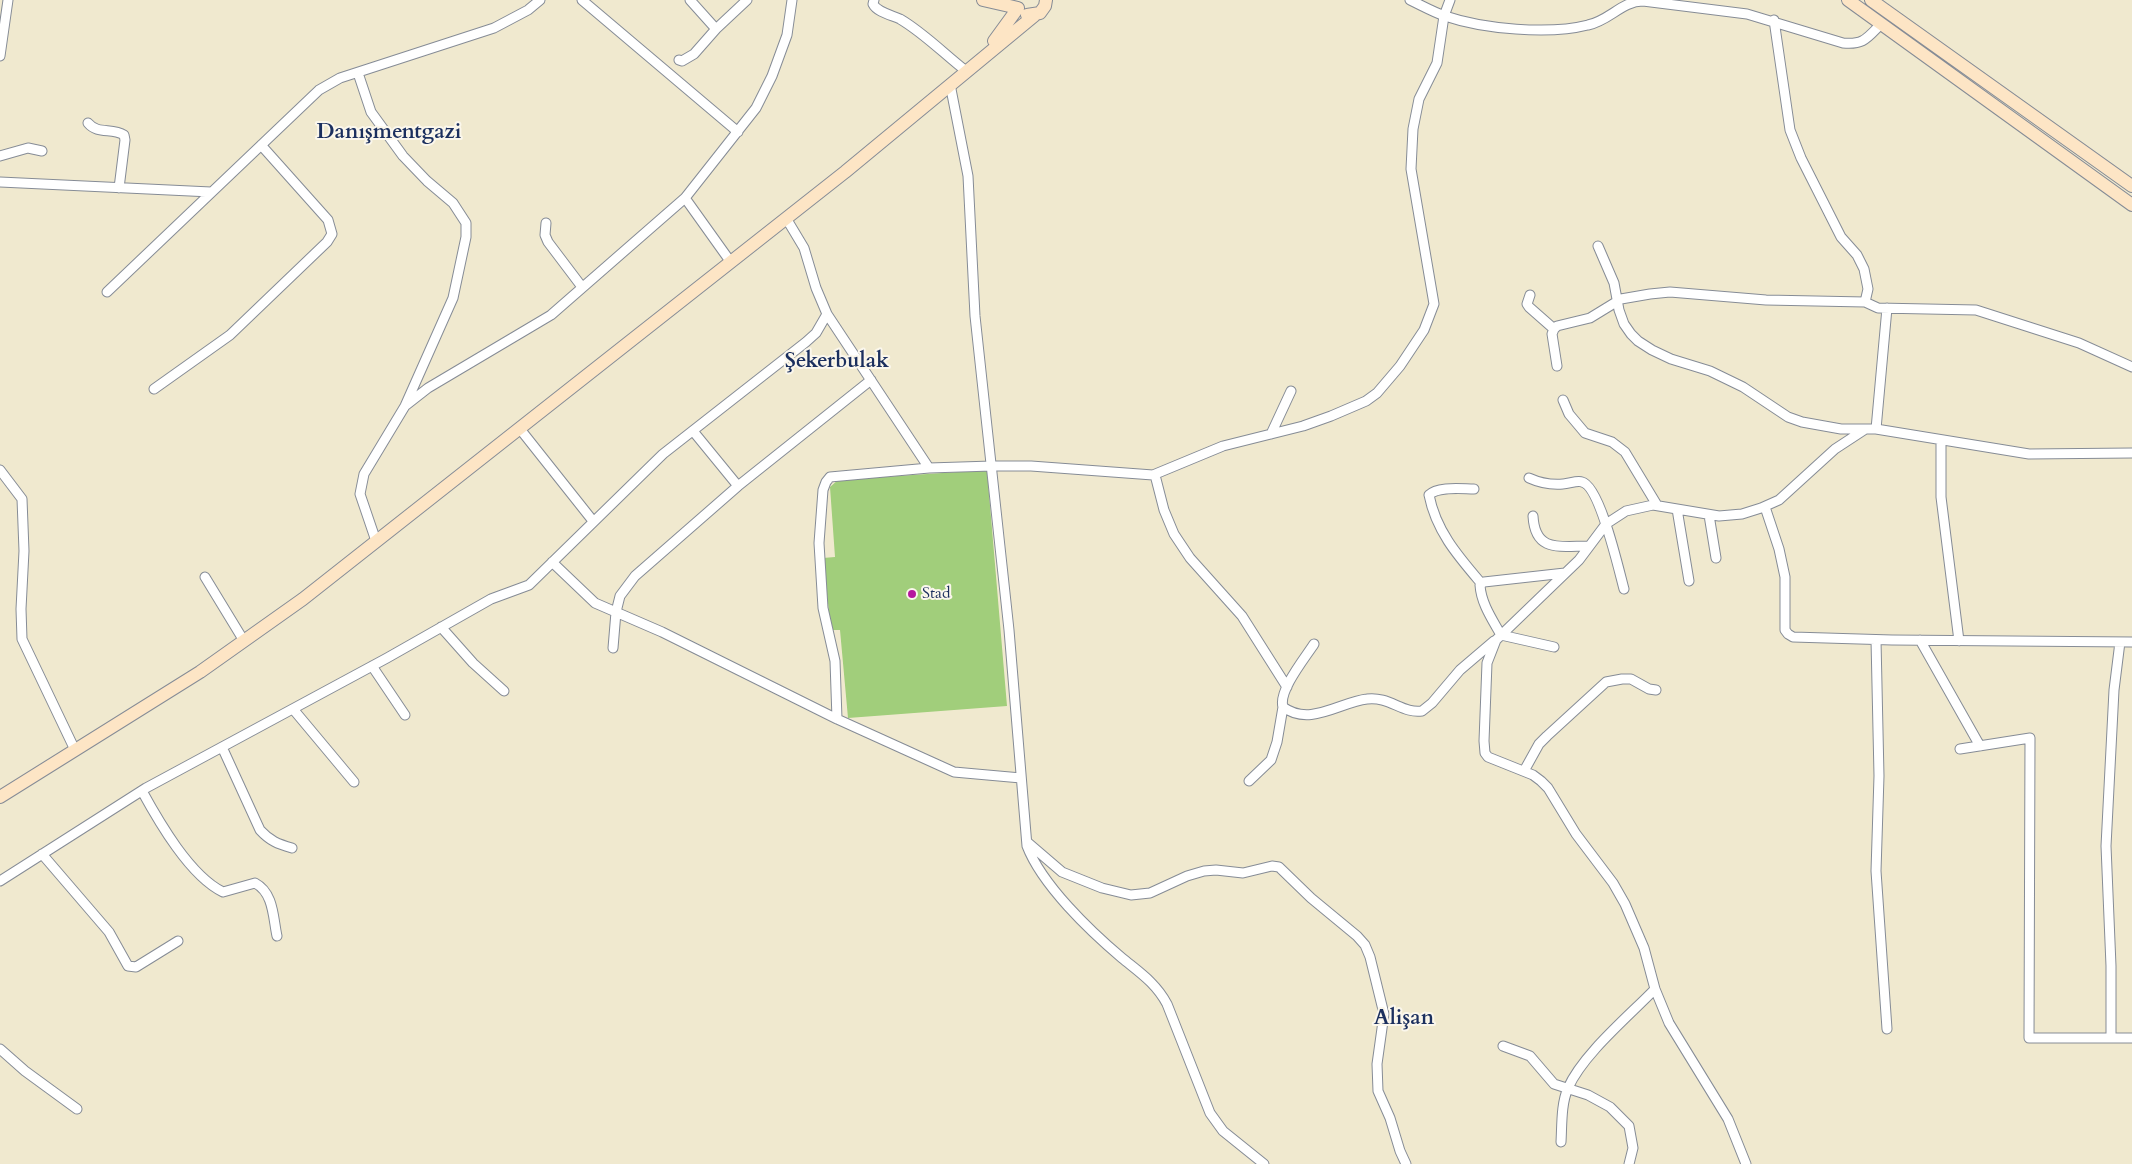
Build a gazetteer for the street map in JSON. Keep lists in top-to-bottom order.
{
  "districts": ["Danışmentgazi", "Şekerbulak", "Alişan"],
  "places": ["Stad"]
}
